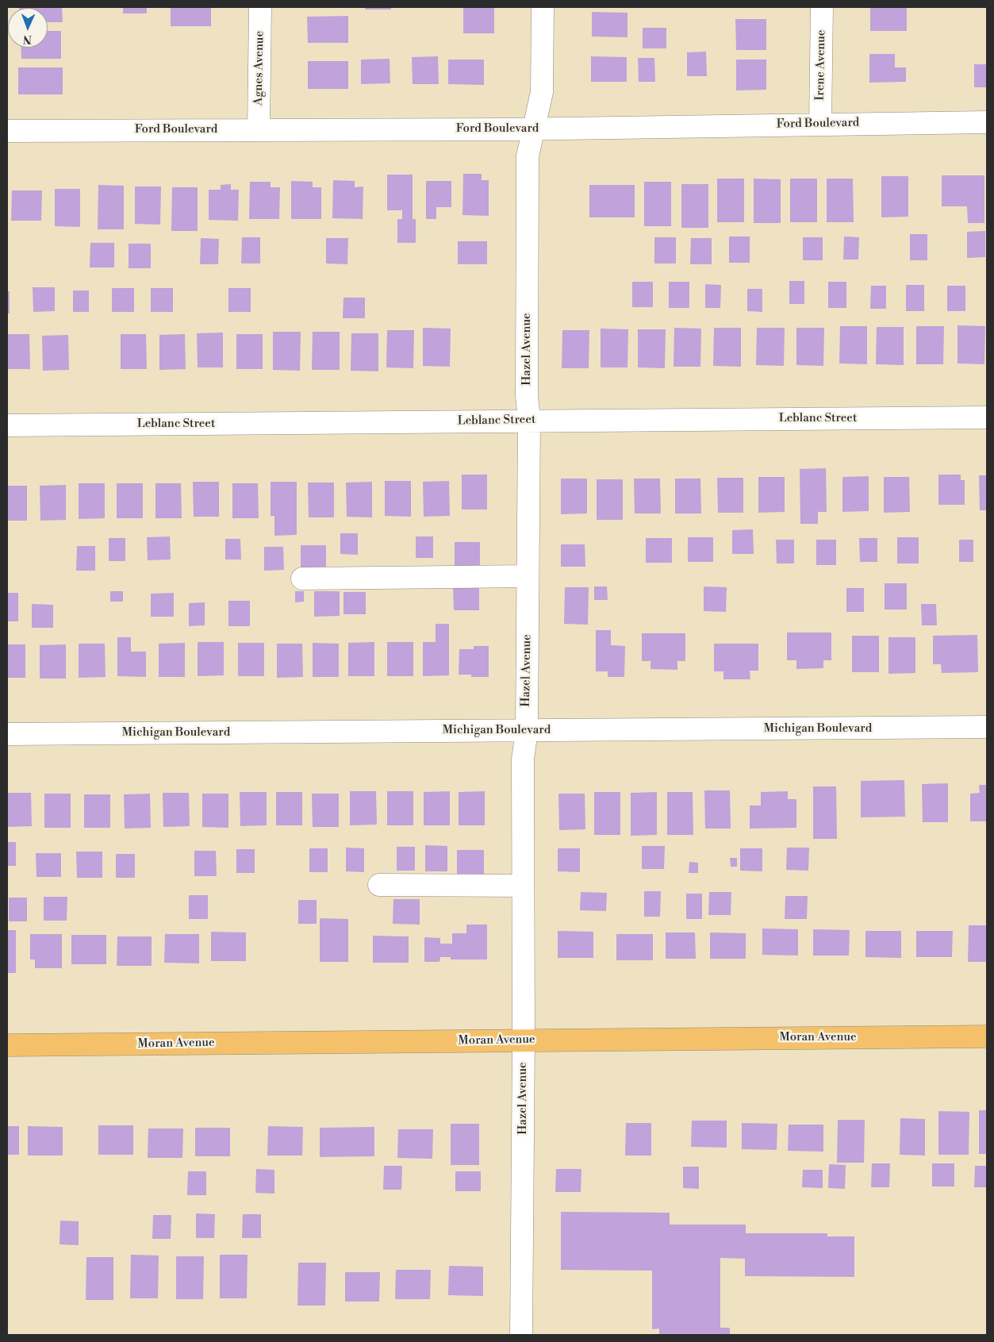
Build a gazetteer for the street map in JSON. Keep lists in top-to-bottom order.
{
  "streets": {
    "main road": ["Moran Avenue"],
    "street": [
      "Irene Avenue",
      "Agnes Avenue",
      "Ford Boulevard",
      "Hazel Avenue",
      "Leblanc Street",
      "Michigan Boulevard"
    ]
  },
  "crossings": [
    ["Irene Avenue", "Ford Boulevard"],
    ["Agnes Avenue", "Ford Boulevard"],
    ["Ford Boulevard", "Hazel Avenue"],
    ["Hazel Avenue", "Leblanc Street"],
    ["Hazel Avenue", "Michigan Boulevard"],
    ["Hazel Avenue", "Moran Avenue"]
  ],
  "north": "bottom"
}
